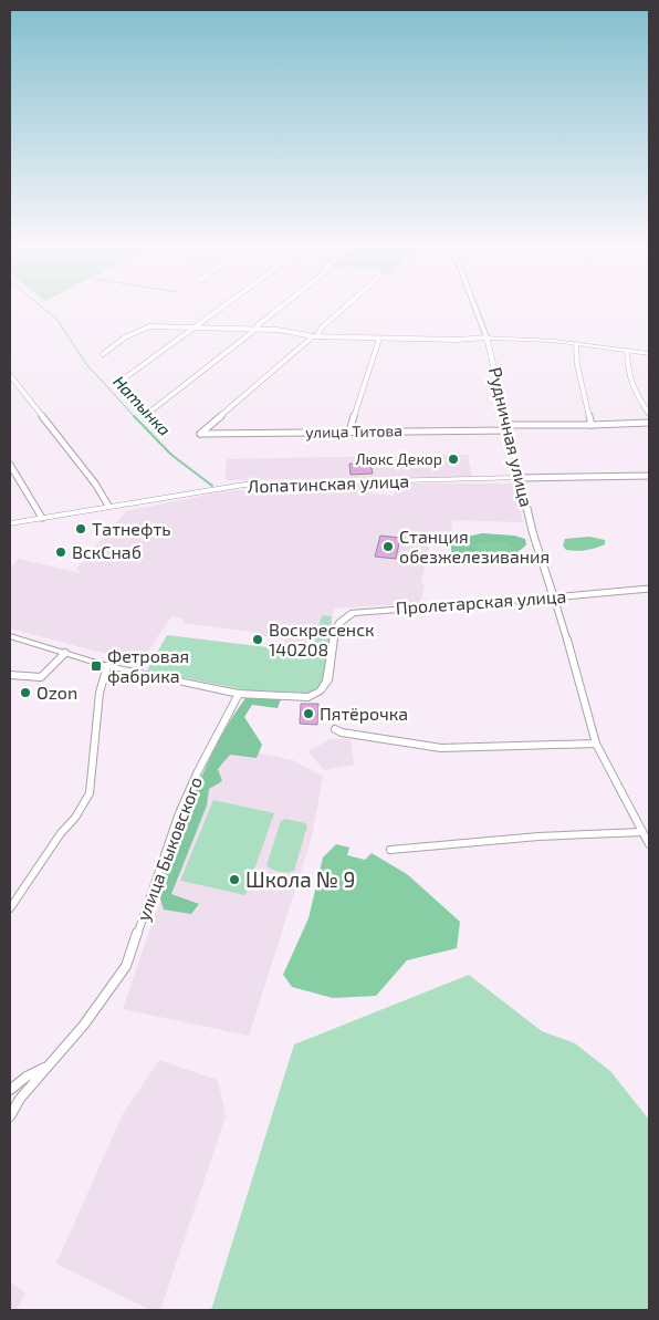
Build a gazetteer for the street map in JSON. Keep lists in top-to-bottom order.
{
  "streets": {
    "main road": ["Рудничная улица", "Лопатинская улица"],
    "street": ["улица Титова", "Пролетарская улица", "улица Быковского"]
  },
  "crossings": [
    ["улица Титова", "Рудничная улица"],
    ["Рудничная улица", "Лопатинская улица"],
    ["Рудничная улица", "Пролетарская улица"],
    ["Пролетарская улица", "улица Быковского"]
  ],
  "water": ["Натынка"],
  "places": {
    "other": [
      "Люкс Декор",
      "Татнефть",
      "Станция обезжелезивания",
      "ВскСнаб",
      "Воскресенск 140208",
      "Ozon",
      "Пятёрочка",
      "Школа № 9"
    ],
    "transit": ["Фетровая фабрика"]
  }
}
